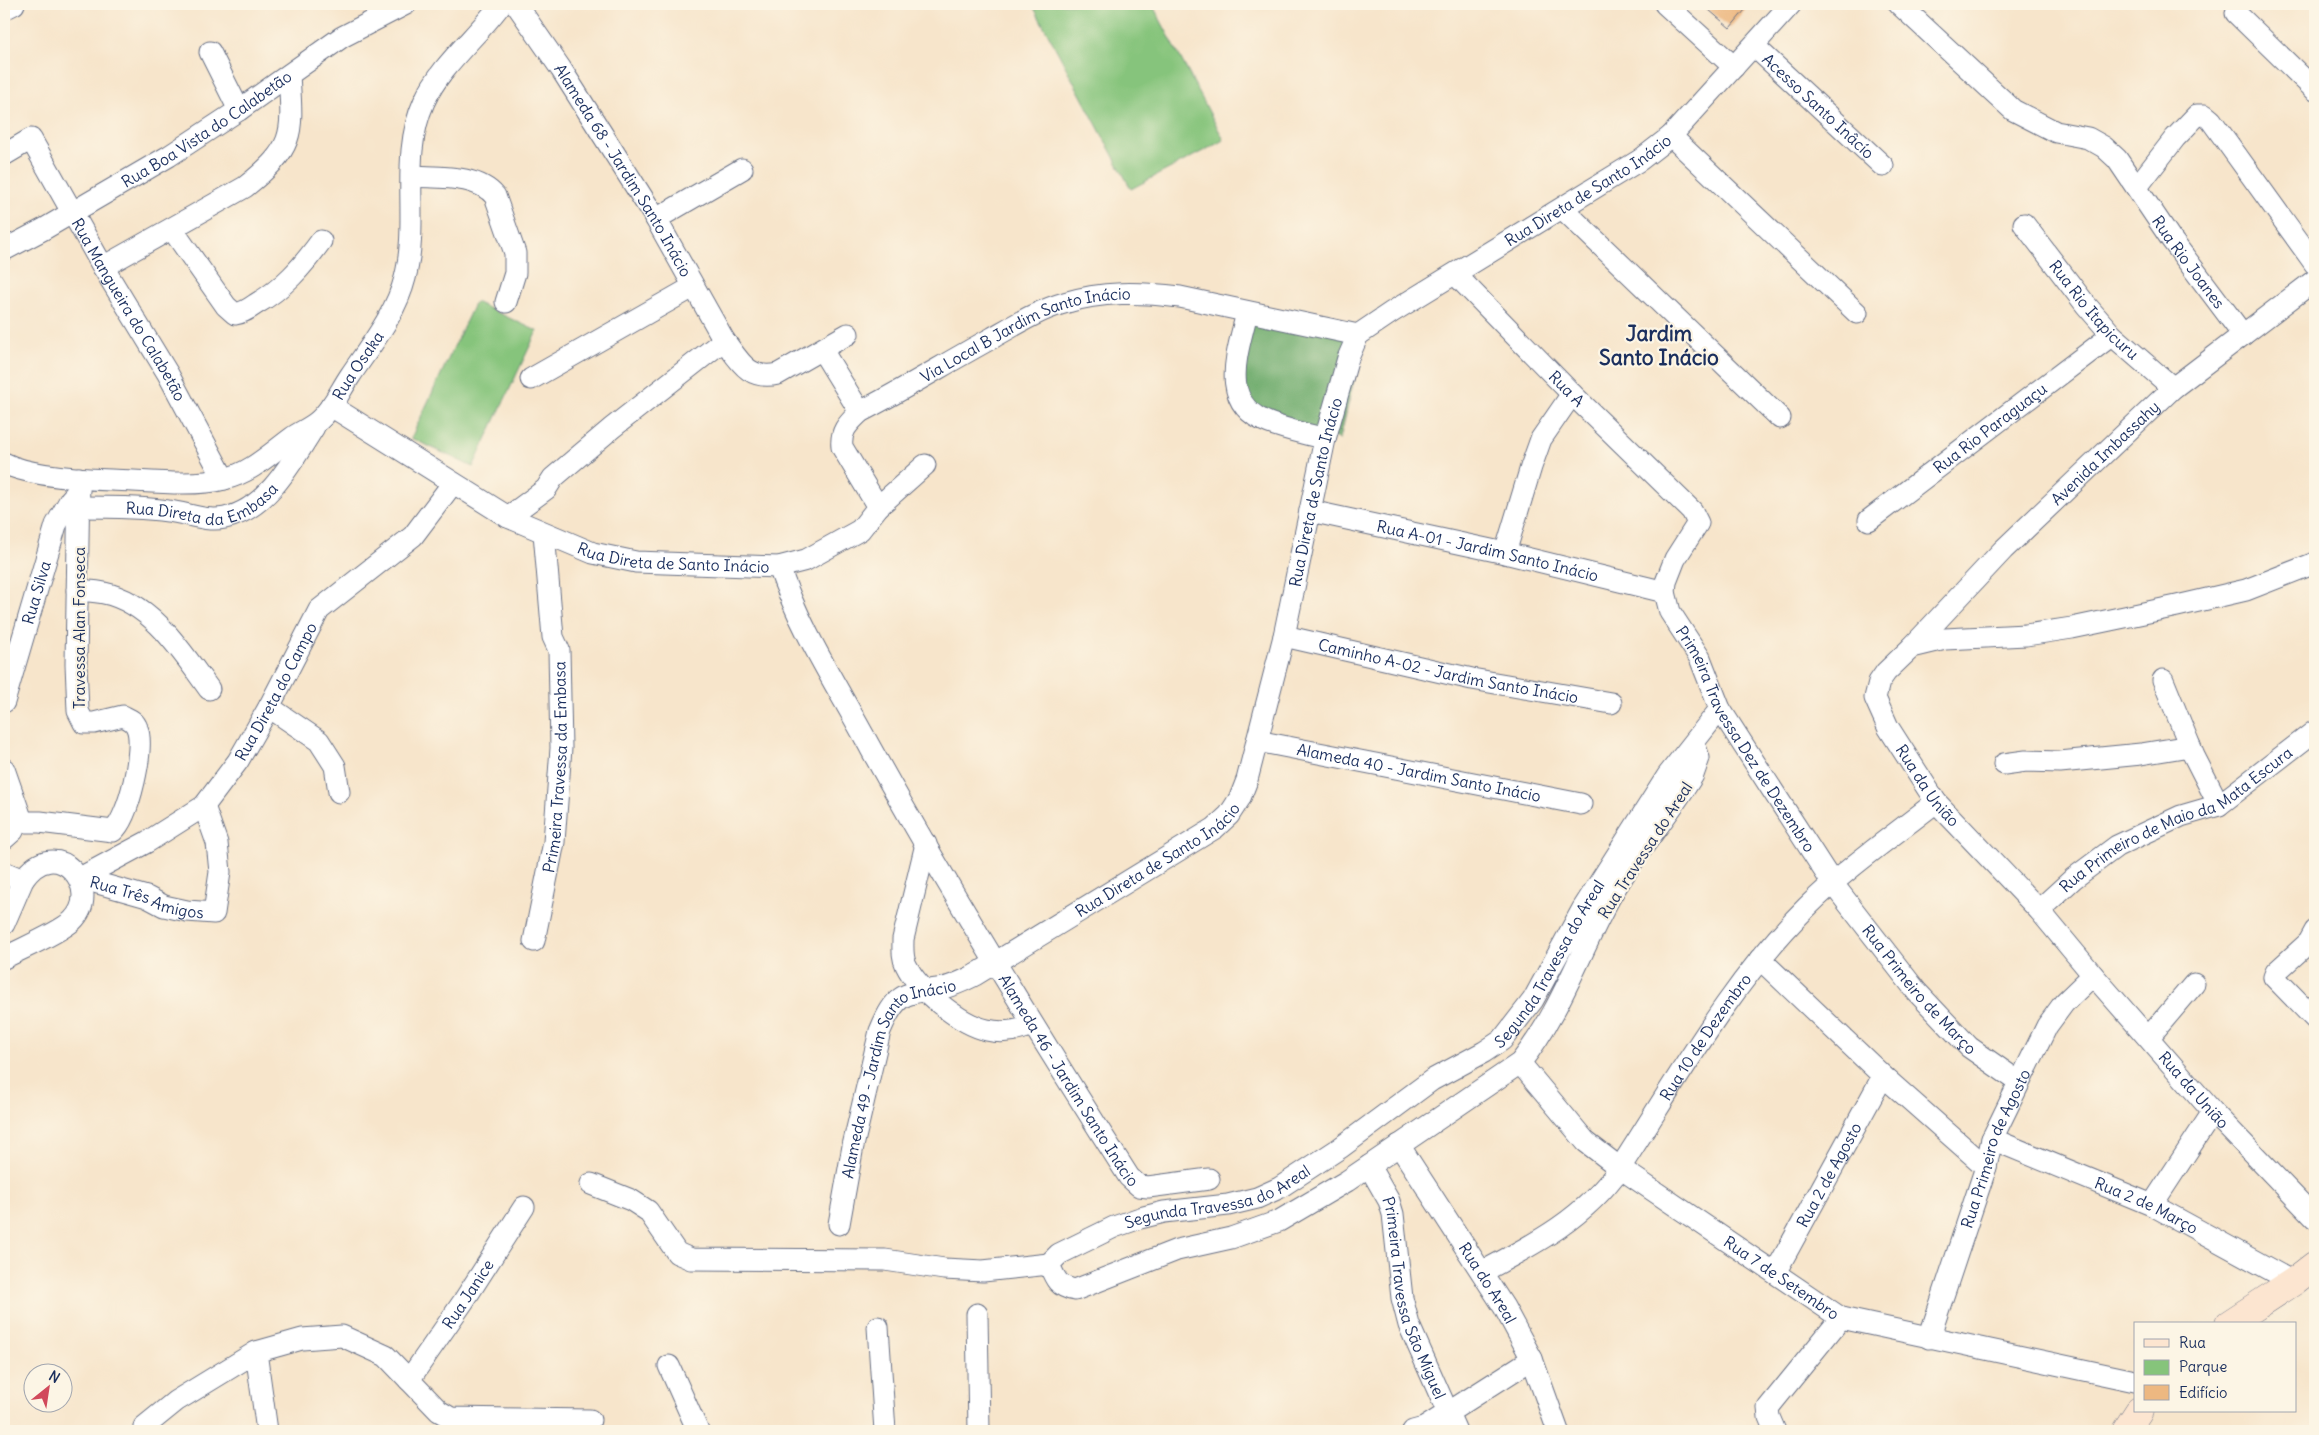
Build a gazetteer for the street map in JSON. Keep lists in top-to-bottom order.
{
  "streets": {
    "street": [
      "Acesso Santo Inâcío",
      "Rua Boa Vista do Calabetão",
      "Alameda 68 - Jardim Santo Inácio",
      "Rua Direta de Santo Inácio",
      "Rua Rio Joanes",
      "Rua Mangueira do Calabetão",
      "Rua Rio Itapicuru",
      "Via Local B Jardim Santo Inácio",
      "Rua Osaka",
      "Rua A",
      "Rua Rio Paraguaçu",
      "Avenida Imbassahy",
      "Rua Direta da Embasa",
      "Rua A-01 - Jardim Santo Inácio",
      "Rua Silva",
      "Travessa Alan Fonseca",
      "Caminho A-02 - Jardim Santo Inácio",
      "Rua Direta do Campo",
      "Primeira Travessa Dez de Dezembro",
      "Primeira Travessa da Embasa",
      "Alameda 40 - Jardim Santo Inácio",
      "Rua da União",
      "Rua Primeiro de Maio da Mata Escura",
      "Rua Travessa do Areal",
      "Rua Três Amigos",
      "Segunda Travessa do Areal",
      "Rua Primeiro de Março",
      "Rua 10 de Dezembro",
      "Alameda 46 - Jardim Santo Inácio",
      "Alameda 49 - Jardim Santo Inácio",
      "Rua Primeiro de Agosto",
      "Rua 2 de Agosto",
      "Rua 2 de Março",
      "Rua 7 de Setembro",
      "Rua do Areal",
      "Rua Janice",
      "Primeira Travessa São Miguel"
    ]
  },
  "crossings": [
    ["Acesso Santo Inâcío", "Rua Direta de Santo Inácio"],
    ["Rua Boa Vista do Calabetão", "Rua Mangueira do Calabetão"],
    ["Rua Direta de Santo Inácio", "Via Local B Jardim Santo Inácio"],
    ["Rua Direta de Santo Inácio", "Rua Osaka"],
    ["Rua Direta de Santo Inácio", "Rua A"],
    ["Rua Direta de Santo Inácio", "Rua Direta da Embasa"],
    ["Rua Direta de Santo Inácio", "Rua A-01 - Jardim Santo Inácio"],
    ["Rua Direta de Santo Inácio", "Caminho A-02 - Jardim Santo Inácio"],
    ["Rua Direta de Santo Inácio", "Rua Direta do Campo"],
    ["Rua Direta de Santo Inácio", "Primeira Travessa da Embasa"],
    ["Rua Direta de Santo Inácio", "Alameda 40 - Jardim Santo Inácio"],
    ["Rua Direta de Santo Inácio", "Alameda 46 - Jardim Santo Inácio"],
    ["Rua Direta de Santo Inácio", "Alameda 49 - Jardim Santo Inácio"],
    ["Rua Rio Joanes", "Avenida Imbassahy"],
    ["Rua Mangueira do Calabetão", "Rua Osaka"],
    ["Rua Rio Itapicuru", "Rua Rio Paraguaçu"],
    ["Rua Rio Itapicuru", "Avenida Imbassahy"],
    ["Rua Osaka", "Rua Direta da Embasa"],
    ["Rua Osaka", "Rua Silva"],
    ["Rua Osaka", "Travessa Alan Fonseca"],
    ["Rua A", "Rua A-01 - Jardim Santo Inácio"],
    ["Rua A", "Primeira Travessa Dez de Dezembro"],
    ["Avenida Imbassahy", "Rua da União"],
    ["Rua Direta da Embasa", "Rua Silva"],
    ["Rua Direta da Embasa", "Travessa Alan Fonseca"],
    ["Rua A-01 - Jardim Santo Inácio", "Primeira Travessa Dez de Dezembro"],
    ["Rua Silva", "Travessa Alan Fonseca"],
    ["Rua Direta do Campo", "Rua Três Amigos"],
    ["Primeira Travessa Dez de Dezembro", "Segunda Travessa do Areal"],
    ["Primeira Travessa Dez de Dezembro", "Rua Primeiro de Março"],
    ["Primeira Travessa Dez de Dezembro", "Rua 10 de Dezembro"],
    ["Rua da União", "Rua Primeiro de Maio da Mata Escura"],
    ["Rua da União", "Rua 10 de Dezembro"],
    ["Rua da União", "Rua Primeiro de Agosto"],
    ["Rua Travessa do Areal", "Segunda Travessa do Areal"],
    ["Rua Travessa do Areal", "Rua 7 de Setembro"],
    ["Segunda Travessa do Areal", "Rua 7 de Setembro"],
    ["Segunda Travessa do Areal", "Rua do Areal"],
    ["Segunda Travessa do Areal", "Primeira Travessa São Miguel"],
    ["Rua Primeiro de Março", "Rua 10 de Dezembro"],
    ["Rua Primeiro de Março", "Rua Primeiro de Agosto"],
    ["Rua 10 de Dezembro", "Rua 7 de Setembro"],
    ["Rua 10 de Dezembro", "Rua do Areal"],
    ["Alameda 46 - Jardim Santo Inácio", "Alameda 49 - Jardim Santo Inácio"],
    ["Rua Primeiro de Agosto", "Rua 2 de Março"],
    ["Rua Primeiro de Agosto", "Rua 7 de Setembro"],
    ["Rua 2 de Agosto", "Rua 7 de Setembro"]
  ],
  "districts": ["Jardim Santo Inácio"],
  "legend": ["Rua", "Parque", "Edifício"],
  "north": "top right"
}
